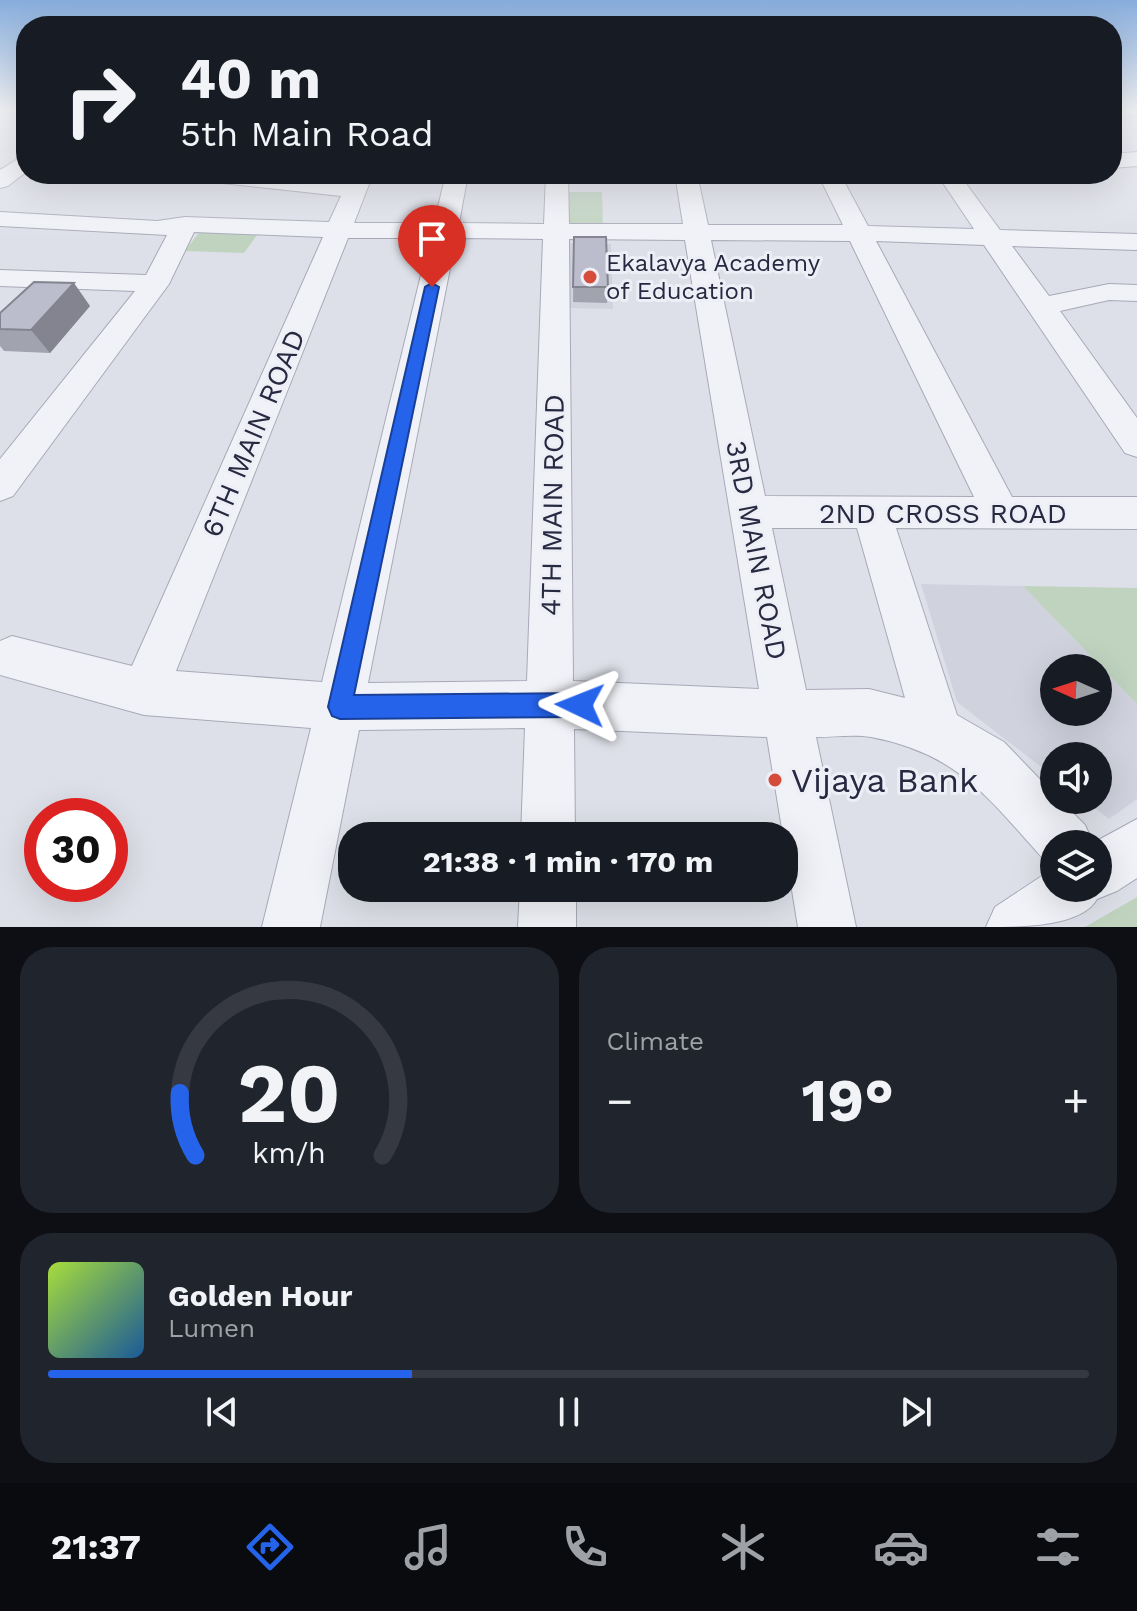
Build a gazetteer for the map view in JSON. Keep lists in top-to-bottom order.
{
  "streets": {
    "street": [
      "6TH MAIN ROAD",
      "4TH MAIN ROAD",
      "2ND CROSS ROAD",
      "3RD MAIN ROAD"
    ]
  },
  "crossings": [
    ["2ND CROSS ROAD", "3RD MAIN ROAD"]
  ],
  "places": ["Ekalavya Academy of Education", "Vijaya Bank"],
  "north": "left",
  "page": {
    "turn": ["40 m", "5th Main Road"],
    "limit": "30",
    "trip": "21:38 · 1 min · 170 m",
    "tile": "Climate",
    "heat": ["−", "19°", "+"],
    "song": ["Golden Hour", "Lumen"],
    "tabs": "21:37",
    "gauge": ["20", "km/h"]
  }
}
